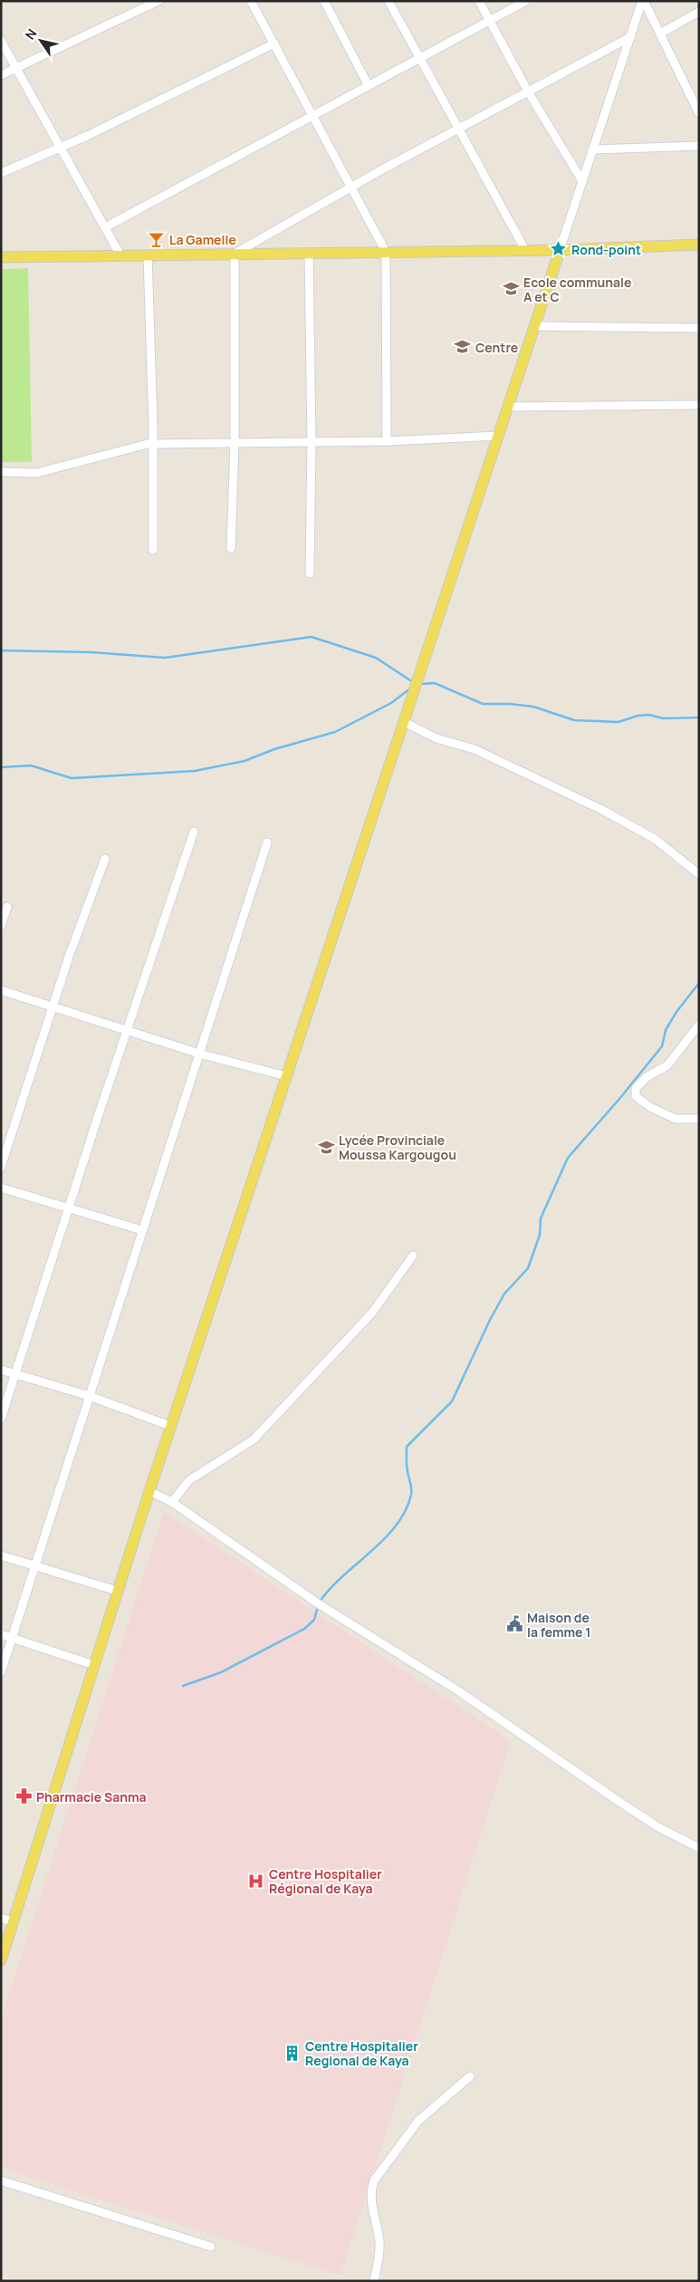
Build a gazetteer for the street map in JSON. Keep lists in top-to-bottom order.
{
  "places": {
    "bar": ["La Gamelle"],
    "place": ["Rond-point"],
    "school or university": ["Ecole communale A et C", "Centre", "Lycée Provinciale Moussa Kargougou"],
    "public building": ["Maison de la femme 1"],
    "pharmacy": ["Pharmacie Sanma"],
    "hospital": ["Centre Hospitalier Régional de Kaya"],
    "building": ["Centre Hospitalier Regional de Kaya"]
  },
  "north": "top left"
}
